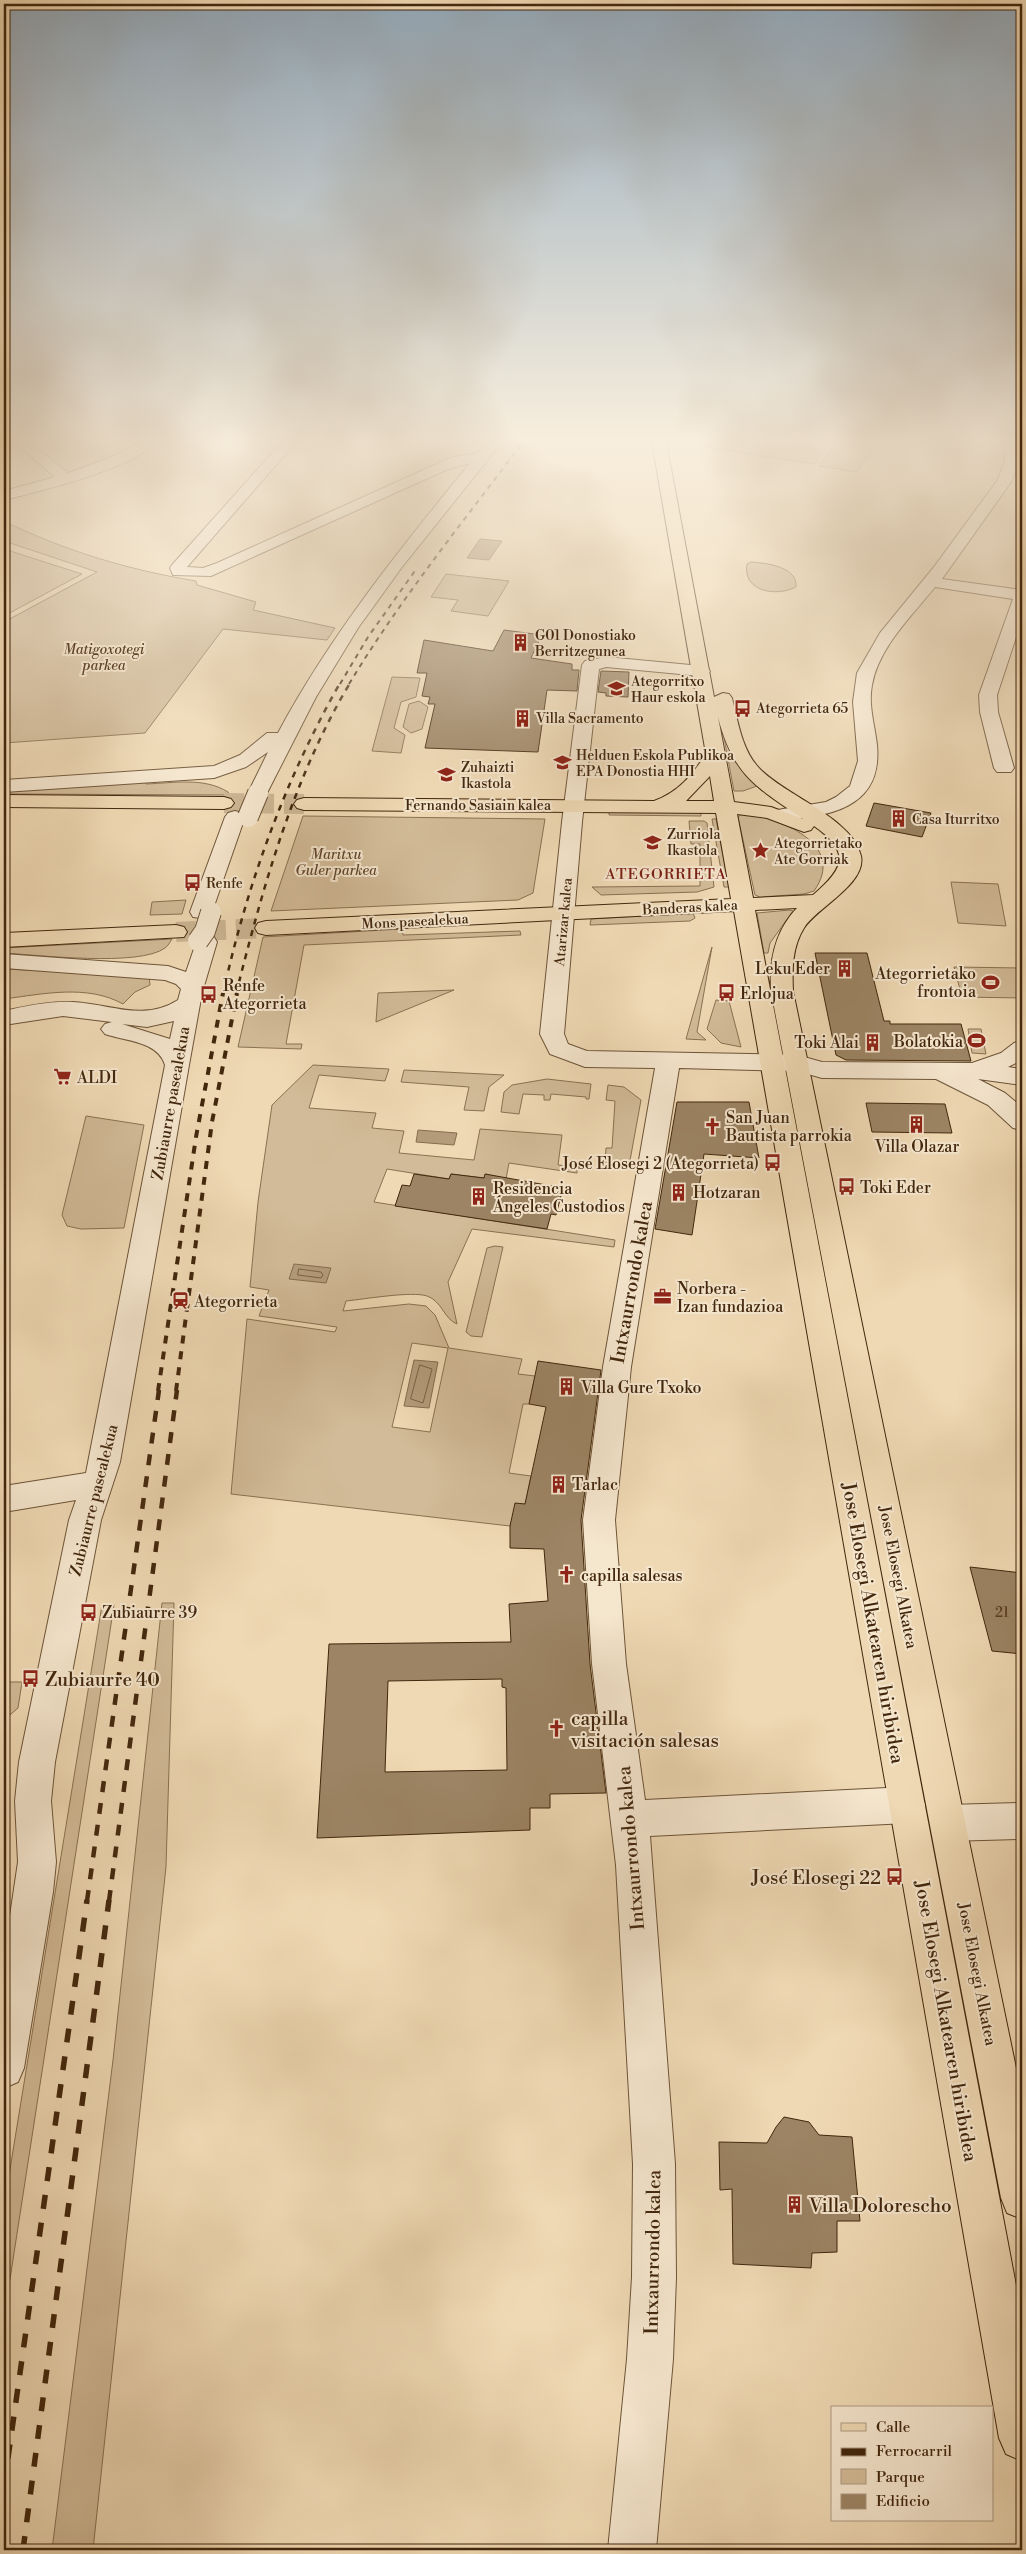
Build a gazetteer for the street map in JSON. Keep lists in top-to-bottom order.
{
  "streets": {
    "main road": [
      "Fernando Sasiain kalea",
      "Banderas kalea",
      "Mons pasealekua",
      "Jose Elosegi Alkatea",
      "Jose Elosegi Alkatearen hiribidea"
    ],
    "street": ["Atarizar kalea", "Zubiaurre pasealekua", "Intxaurrondo kalea"]
  },
  "crossings": [
    ["Fernando Sasiain kalea", "Atarizar kalea"],
    ["Fernando Sasiain kalea", "Jose Elosegi Alkatearen hiribidea"],
    ["Banderas kalea", "Mons pasealekua"],
    ["Banderas kalea", "Atarizar kalea"],
    ["Banderas kalea", "Jose Elosegi Alkatea"],
    ["Banderas kalea", "Jose Elosegi Alkatearen hiribidea"],
    ["Mons pasealekua", "Atarizar kalea"],
    ["Atarizar kalea", "Intxaurrondo kalea"],
    ["Atarizar kalea", "Jose Elosegi Alkatea"],
    ["Atarizar kalea", "Jose Elosegi Alkatearen hiribidea"],
    ["Jose Elosegi Alkatea", "Jose Elosegi Alkatearen hiribidea"]
  ],
  "districts": ["ATEGORRIETA"],
  "parks": ["Matigoxotegi parkea", "Maritxu Guler parkea"],
  "places": {
    "building": [
      "G01 Donostiako Berritzegunea",
      "Villa Sacramento",
      "Casa Iturritxo",
      "Leku Eder",
      "Toki Alai",
      "Villa Olazar",
      "Hotzaran",
      "Residencia Ángeles Custodios",
      "Villa Gure Txoko",
      "Tarlac",
      "Villa Dolorescho"
    ],
    "school or university": [
      "Ategorritxo Haur eskola",
      "Helduen Eskola Publikoa EPA Donostia HHI",
      "Zuhaizti Ikastola",
      "Zurriola Ikastola"
    ],
    "bus stop": [
      "Ategorrieta 65",
      "Renfe",
      "Erlojua",
      "Renfe Ategorrieta",
      "José Elosegi 2 (Ategorrieta)",
      "Toki Eder",
      "Zubiaurre 39",
      "Zubiaurre 40",
      "José Elosegi 22"
    ],
    "place": ["Ategorrietako Ate Gorriak"],
    "sports": ["Ategorrietako frontoia", "Bolatokia"],
    "supermarket": ["ALDI"],
    "church": ["San Juan Bautista parrokia", "capilla salesas", "capilla visitación salesas"],
    "office": ["Norbera - Izan fundazioa"],
    "station": ["Ategorrieta"]
  },
  "house_numbers": ["21"],
  "legend": [
    "Calle",
    "Ferrocarril",
    "Parque",
    "Edificio"
  ]
}
